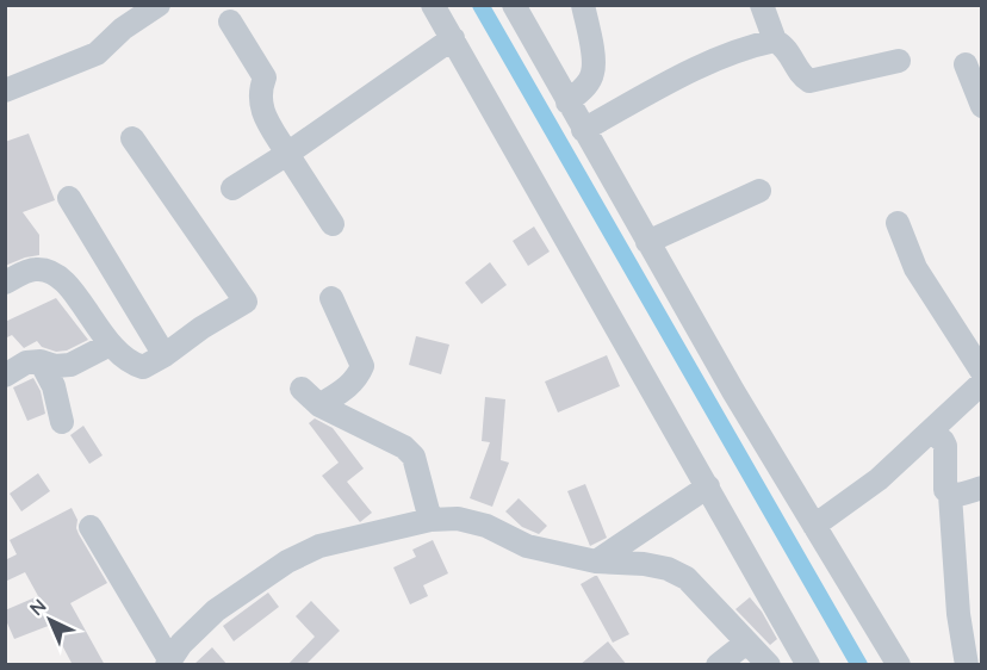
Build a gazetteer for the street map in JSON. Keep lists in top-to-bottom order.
{
  "north": "top left"
}
